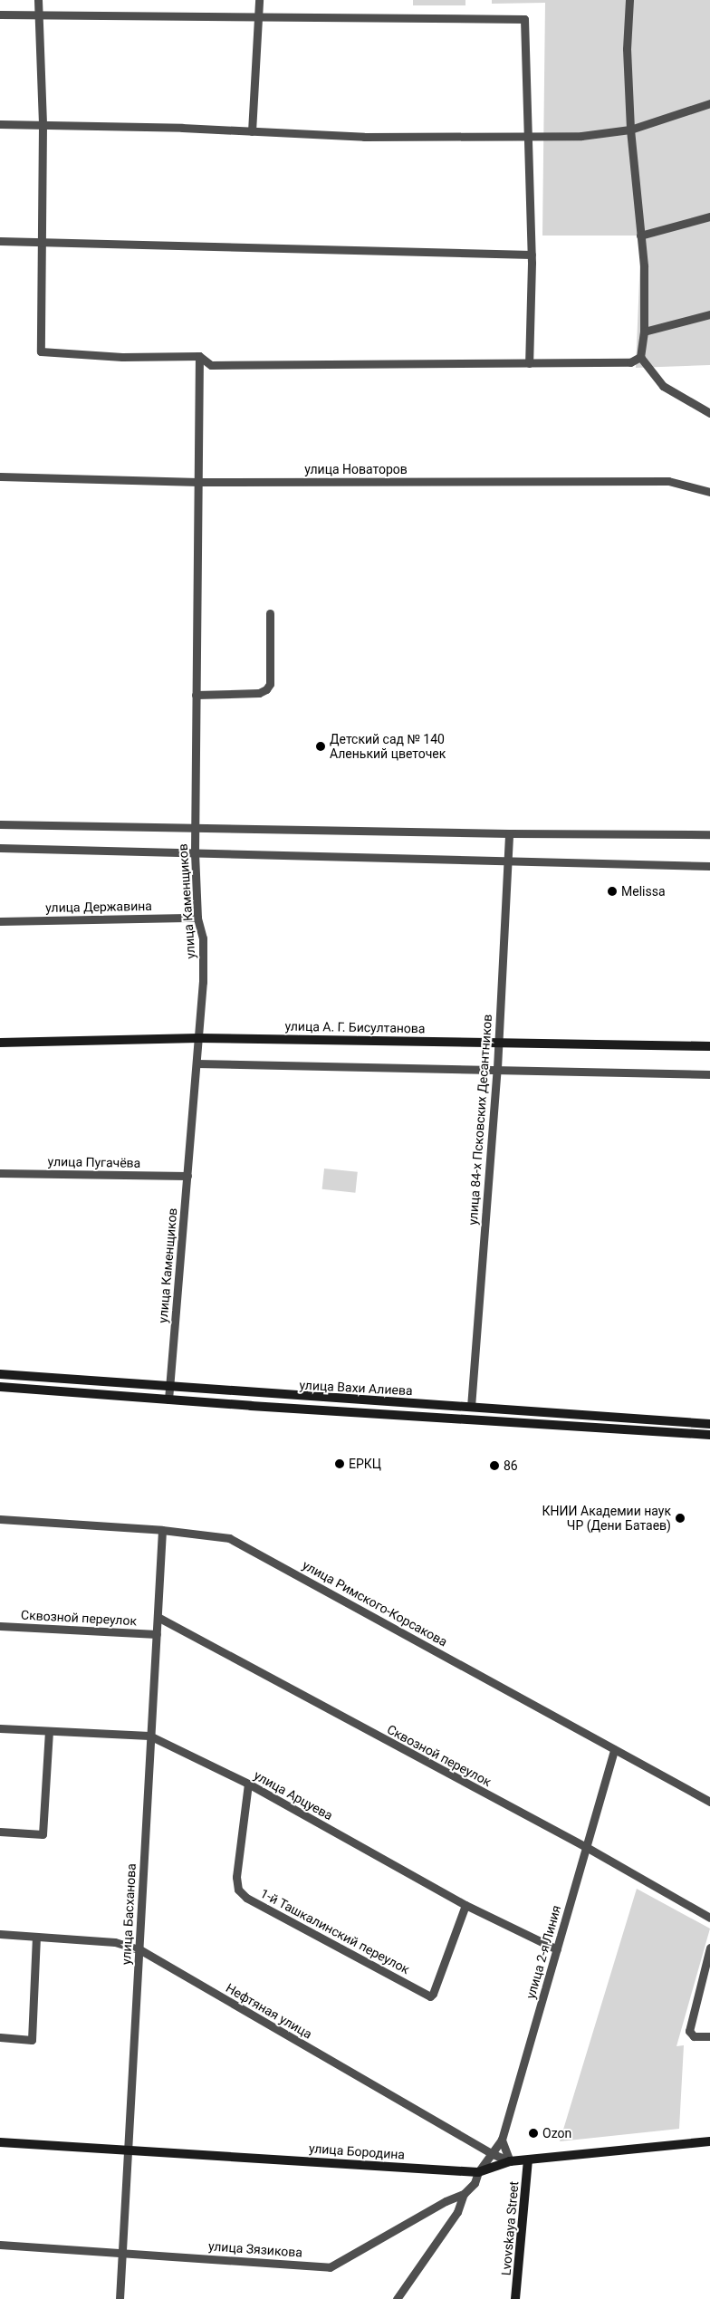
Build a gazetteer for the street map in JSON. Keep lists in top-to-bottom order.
{
  "streets": {
    "street": [
      "улица Новаторов",
      "улица Каменщиков",
      "улица Державина",
      "улица А. Г. Бисултанова",
      "улица 84-х Псковских Десантников",
      "улица Пугачёва",
      "улица Вахи Алиева",
      "улица Римского-Корсакова",
      "Сквозной переулок",
      "улица Арцуева",
      "улица Басханова",
      "1-й Ташкалинский переулок",
      "улица 2-я Линия",
      "Нефтяная улица",
      "улица Бородина",
      "Lvovskaya Street",
      "улица Зязикова"
    ]
  },
  "crossings": [
    ["улица Новаторов", "улица Каменщиков"],
    ["улица Каменщиков", "улица Державина"],
    ["улица Каменщиков", "улица А. Г. Бисултанова"],
    ["улица Каменщиков", "улица Пугачёва"],
    ["улица Каменщиков", "улица Вахи Алиева"],
    ["улица А. Г. Бисултанова", "улица 84-х Псковских Десантников"],
    ["улица 84-х Псковских Десантников", "улица Вахи Алиева"],
    ["улица Римского-Корсакова", "улица Басханова"],
    ["улица Римского-Корсакова", "улица 2-я Линия"],
    ["Сквозной переулок", "улица Басханова"],
    ["Сквозной переулок", "улица 2-я Линия"],
    ["улица Арцуева", "улица Басханова"],
    ["улица Арцуева", "1-й Ташкалинский переулок"],
    ["улица Арцуева", "улица 2-я Линия"],
    ["улица Басханова", "Нефтяная улица"],
    ["улица Басханова", "улица Бородина"],
    ["улица Басханова", "улица Зязикова"],
    ["Нефтяная улица", "улица Бородина"],
    ["улица Бородина", "Lvovskaya Street"]
  ],
  "places": [
    "Детский сад № 140 Аленький цветочек",
    "Melissa",
    "ЕРКЦ",
    "86",
    "КНИИ Академии наук ЧР (Дени Батаев)",
    "Ozon"
  ]
}
